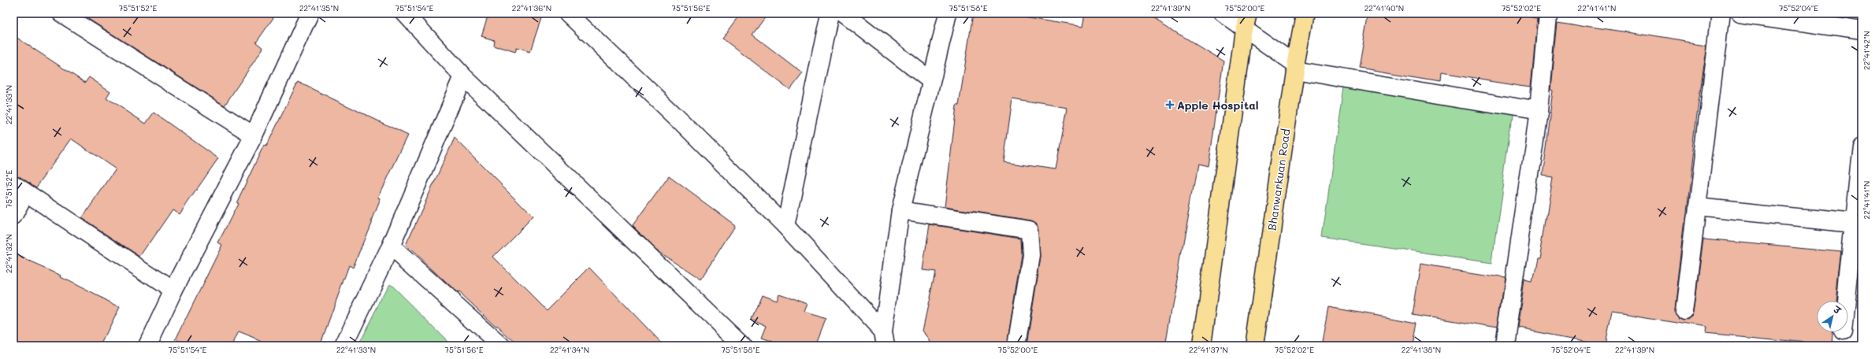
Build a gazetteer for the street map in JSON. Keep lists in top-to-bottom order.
{
  "streets": {
    "main road": ["Bhanwarkuan Road"]
  },
  "places": {
    "health": ["Apple Hospital"]
  },
  "north": "top right",
  "coordinates": [
    "75°51'52\"E",
    "22°41'35\"N",
    "75°51'54\"E",
    "22°41'36\"N",
    "75°51'56\"E",
    "75°51'58\"E",
    "22°41'39\"N",
    "75°52'00\"E",
    "22°41'40\"N",
    "75°52'02\"E",
    "22°41'41\"N",
    "75°52'04\"E",
    "22°41'42\"N",
    "22°41'33\"N",
    "22°41'32\"N",
    "22°41'34\"N",
    "22°41'37\"N",
    "22°41'38\"N"
  ]
}
